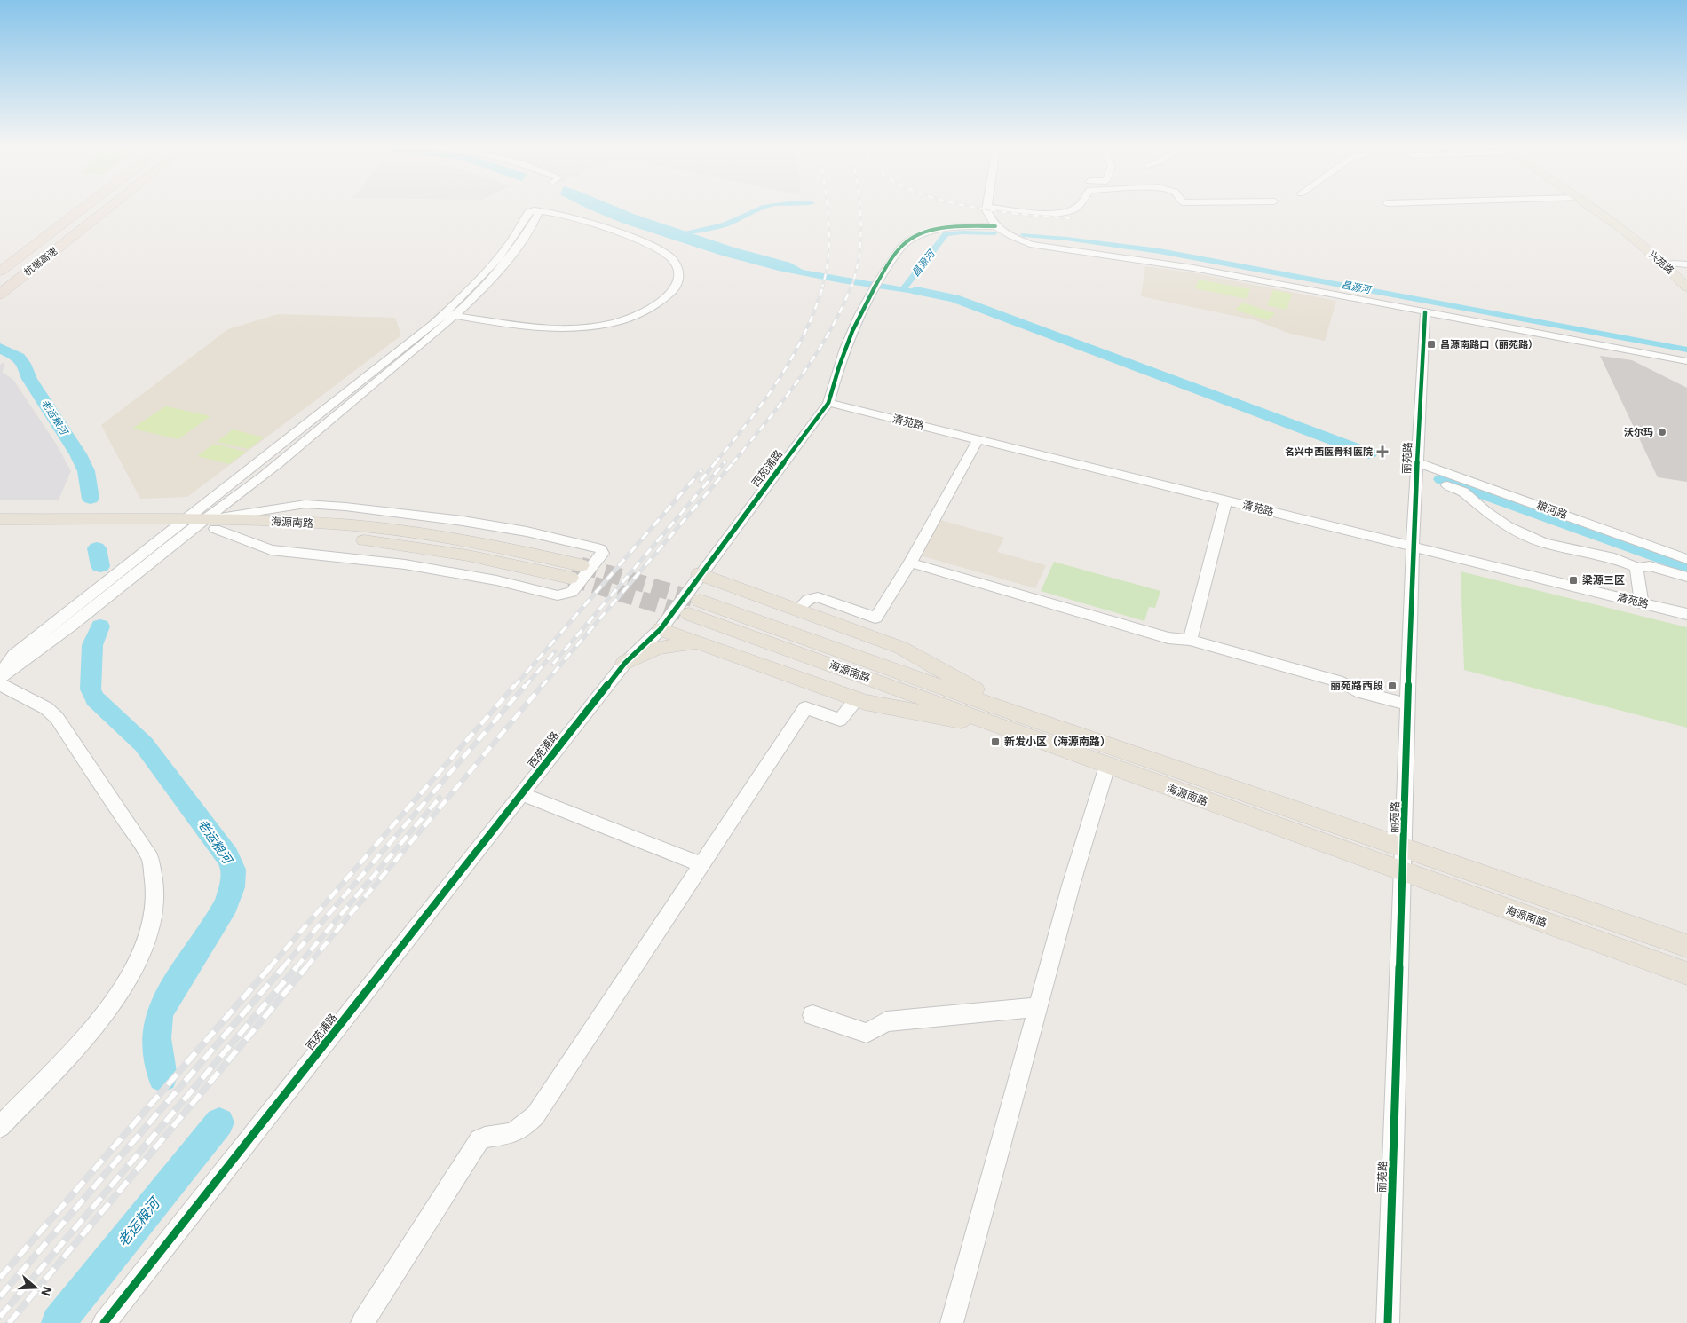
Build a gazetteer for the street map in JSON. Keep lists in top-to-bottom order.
{
  "streets": {
    "highway": ["杭瑞高速"],
    "main road": ["兴苑路", "海源南路"],
    "street": [
      "清苑路",
      "丽苑路",
      "西苑浦路",
      "粮河路"
    ]
  },
  "crossings": [
    ["清苑路", "丽苑路"],
    ["清苑路", "西苑浦路"],
    ["丽苑路", "粮河路"],
    ["丽苑路", "海源南路"]
  ],
  "water": ["昌源河", "老运粮河"],
  "places": {
    "transit": [
      "昌源南路口（丽苑路）",
      "梁源三区",
      "丽苑路西段",
      "新发小区（海源南路）"
    ],
    "other": ["沃尔玛"],
    "health": ["名兴中西医骨科医院"]
  },
  "north": "right"
}
